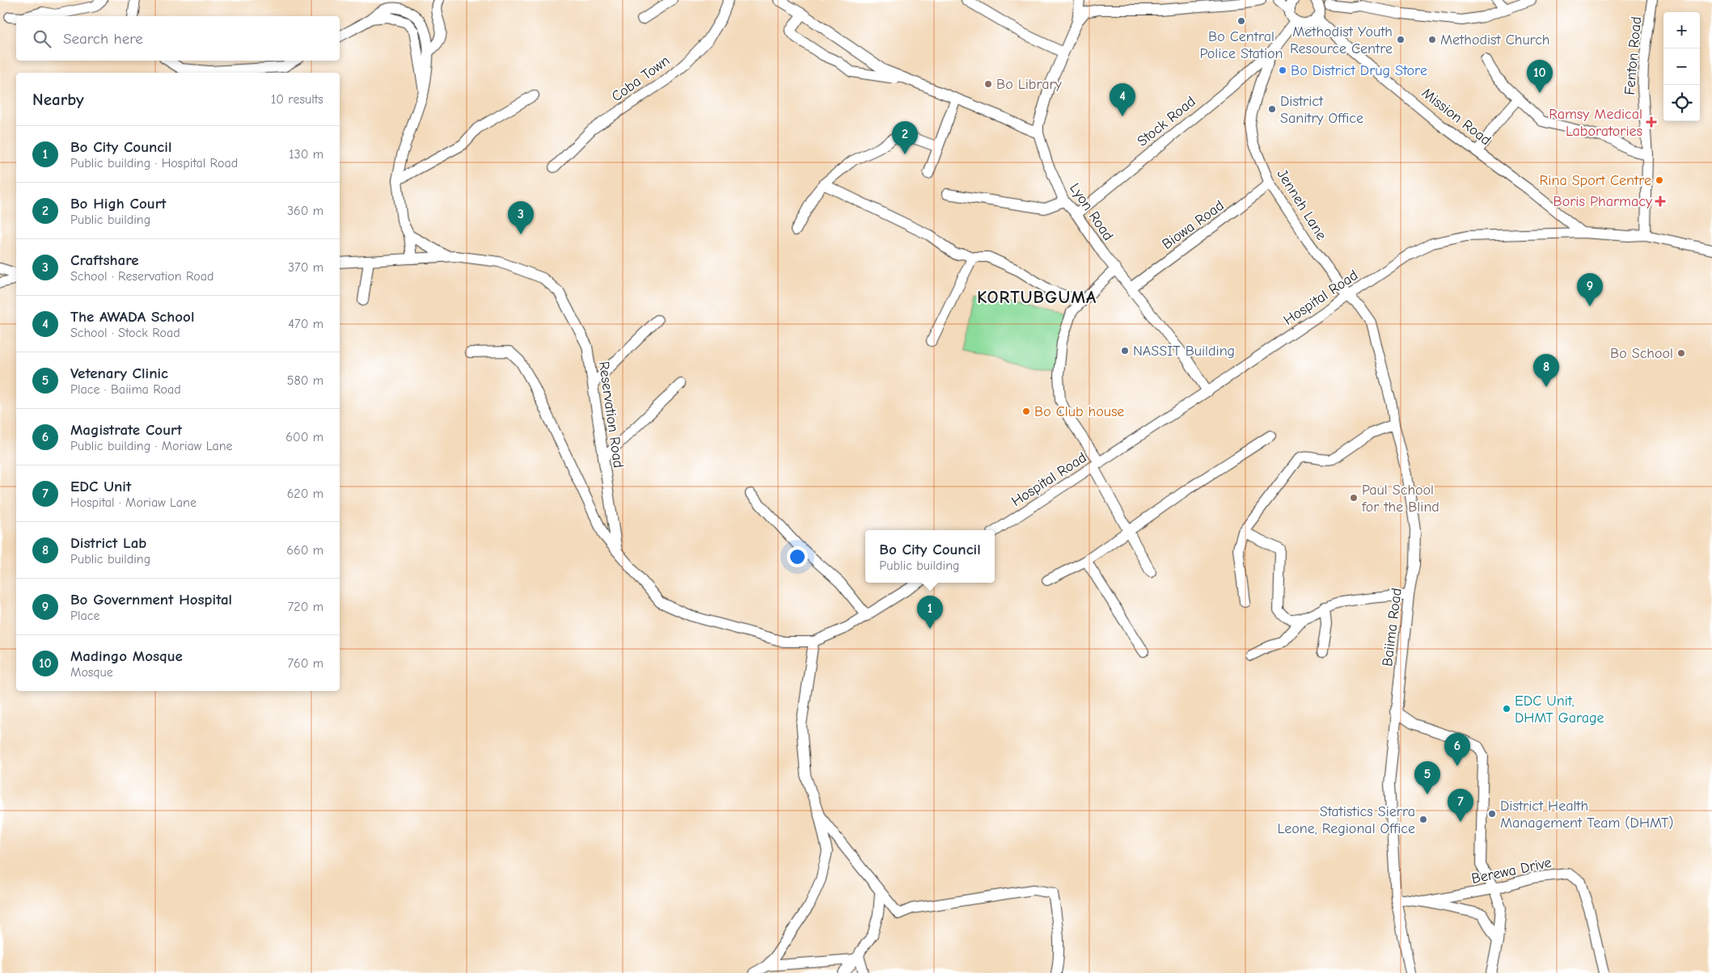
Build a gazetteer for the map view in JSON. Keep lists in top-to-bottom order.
{
  "streets": {
    "street": [
      "Fenton Road",
      "Coba Town",
      "Mission Road",
      "Stock Road",
      "Jenneh Lane",
      "Lyon Road",
      "Biowa Road",
      "Hospital Road",
      "Reservation Road",
      "Baiima Road",
      "Berewa Drive"
    ]
  },
  "crossings": [
    ["Fenton Road", "Hospital Road"],
    ["Mission Road", "Hospital Road"],
    ["Stock Road", "Jenneh Lane"],
    ["Stock Road", "Lyon Road"],
    ["Jenneh Lane", "Biowa Road"],
    ["Jenneh Lane", "Hospital Road"],
    ["Jenneh Lane", "Baiima Road"],
    ["Lyon Road", "Biowa Road"],
    ["Lyon Road", "Hospital Road"],
    ["Hospital Road", "Baiima Road"]
  ],
  "districts": ["KORTUBGUMA"],
  "places": {
    "other": [
      "Bo Central Police Station",
      "Methodist Youth Resource Centre",
      "Methodist Church",
      "Bo District Drug Store",
      "Bo Library",
      "District Sanitry Office",
      "Rina Sport Centre",
      "NASSIT Building",
      "Bo School",
      "Bo Club house",
      "Paul School for the Blind",
      "EDC Unit, DHMT Garage",
      "District Health Management Team (DHMT)",
      "Statistics Sierra Leone, Regional Office"
    ],
    "health": ["Ramsy Medical Laboratories", "Boris Pharmacy"]
  },
  "page": {
    "map_buttons": ["+", "−"],
    "search": "Search here",
    "pins": [
      "10",
      "4",
      "2",
      "3",
      "9",
      "8",
      "1",
      "6",
      "5",
      "7"
    ],
    "heading": ["Nearby", "10 results"],
    "list": [
      {
        "mark": "1",
        "name": "Bo City Council",
        "note": "Public building · Hospital Road",
        "value": "130 m"
      },
      {
        "mark": "2",
        "name": "Bo High Court",
        "note": "Public building",
        "value": "360 m"
      },
      {
        "mark": "3",
        "name": "Craftshare",
        "note": "School · Reservation Road",
        "value": "370 m"
      },
      {
        "mark": "4",
        "name": "The AWADA School",
        "note": "School · Stock Road",
        "value": "470 m"
      },
      {
        "mark": "5",
        "name": "Vetenary Clinic",
        "note": "Place · Baiima Road",
        "value": "580 m"
      },
      {
        "mark": "6",
        "name": "Magistrate Court",
        "note": "Public building · Moriaw Lane",
        "value": "600 m"
      },
      {
        "mark": "7",
        "name": "EDC Unit",
        "note": "Hospital · Moriaw Lane",
        "value": "620 m"
      },
      {
        "mark": "8",
        "name": "District Lab",
        "note": "Public building",
        "value": "660 m"
      },
      {
        "mark": "9",
        "name": "Bo Government Hospital",
        "note": "Place",
        "value": "720 m"
      },
      {
        "mark": "10",
        "name": "Madingo Mosque",
        "note": "Mosque",
        "value": "760 m"
      }
    ],
    "popup": ["Bo City Council", "Public building"]
  }
}
